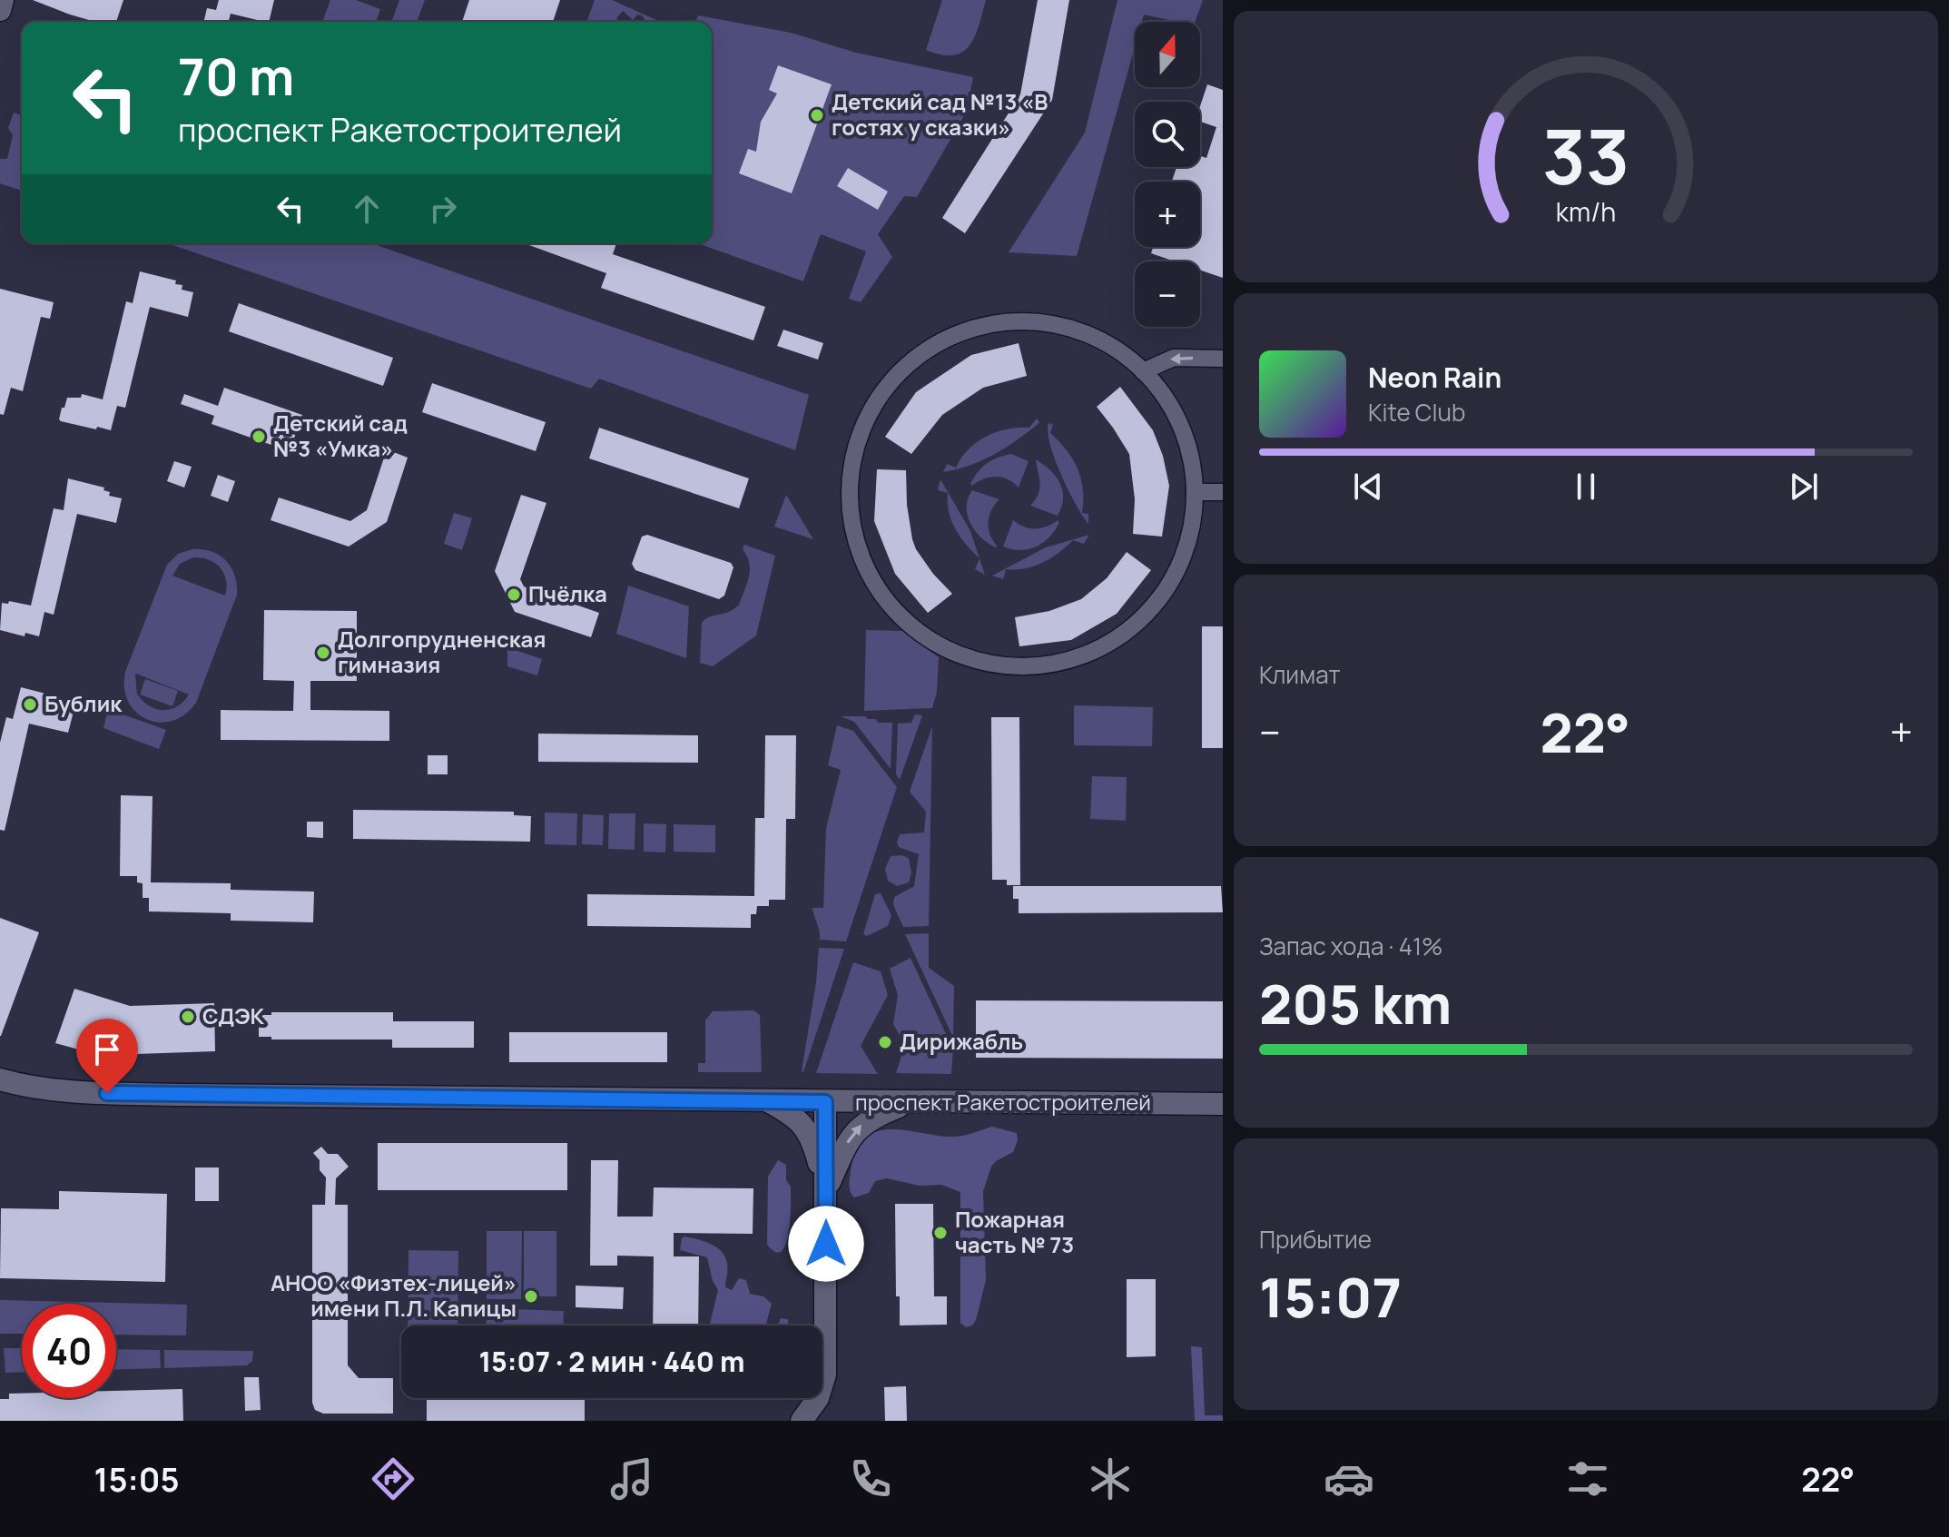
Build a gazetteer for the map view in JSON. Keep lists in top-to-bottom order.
{
  "streets": {
    "main road": ["проспект Ракетостроителей"]
  },
  "places": [
    "Детский сад №13 «В гостях у сказки»",
    "Детский сад №3 «Умка»",
    "Пчёлка",
    "Долгопрудненская гимназия",
    "Бублик",
    "СДЭК",
    "Дирижабль",
    "Пожарная часть № 73",
    "АНОО «Физтех-лицей» имени П.Л. Капицы"
  ],
  "north": "top",
  "page": {
    "map_buttons": ["+", "−"],
    "turn": ["70 m", "проспект Ракетостроителей"],
    "song": ["Neon Rain", "Kite Club"],
    "tile": [
      "Климат",
      ["Запас хода · 41%", "205 km"],
      ["Прибытие", "15:07"]
    ],
    "heat": ["−", "22°", "+"],
    "limit": "40",
    "trip": "15:07 · 2 мин · 440 m",
    "tabs": ["15:05", "22°"],
    "gauge": ["33", "km/h"]
  }
}
